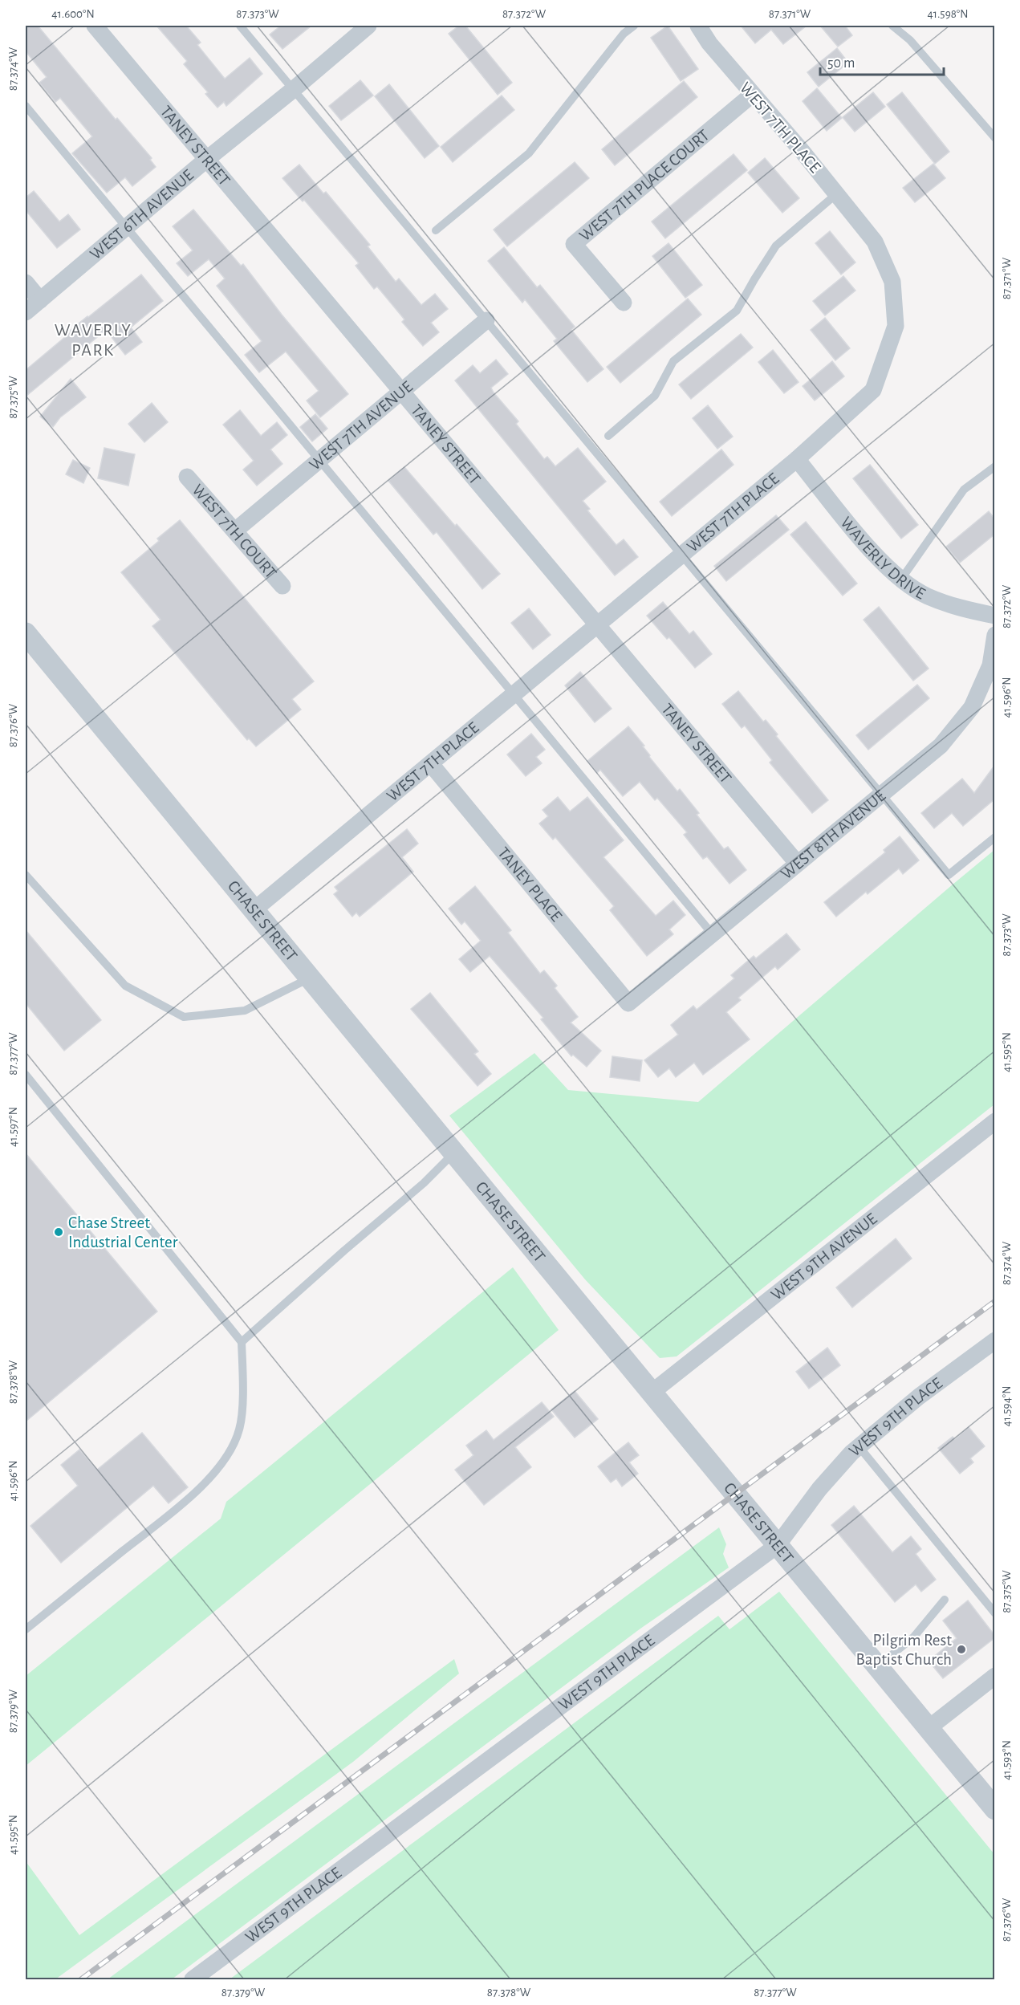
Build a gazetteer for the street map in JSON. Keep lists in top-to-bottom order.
{
  "streets": {
    "street": [
      "WEST 7TH PLACE",
      "TANEY STREET",
      "WEST 7TH PLACE COURT",
      "WEST 6TH AVENUE",
      "WEST 7TH AVENUE",
      "WEST 7TH COURT",
      "WAVERLY DRIVE",
      "WEST 8TH AVENUE",
      "TANEY PLACE",
      "CHASE STREET",
      "WEST 9TH AVENUE",
      "WEST 9TH PLACE"
    ]
  },
  "crossings": [
    ["WEST 7TH PLACE", "TANEY STREET"],
    ["WEST 7TH PLACE", "WEST 7TH PLACE COURT"],
    ["WEST 7TH PLACE", "WAVERLY DRIVE"],
    ["WEST 7TH PLACE", "TANEY PLACE"],
    ["WEST 7TH PLACE", "CHASE STREET"],
    ["TANEY STREET", "WEST 6TH AVENUE"],
    ["TANEY STREET", "WEST 7TH AVENUE"],
    ["TANEY STREET", "WEST 8TH AVENUE"],
    ["WEST 7TH AVENUE", "WEST 7TH COURT"],
    ["WEST 8TH AVENUE", "TANEY PLACE"],
    ["CHASE STREET", "WEST 9TH AVENUE"],
    ["CHASE STREET", "WEST 9TH PLACE"]
  ],
  "districts": ["WAVERLY PARK"],
  "places": ["Chase Street Industrial Center", "Pilgrim Rest Baptist Church"],
  "scale_bar": "50 m",
  "coordinates": [
    "41.600°N",
    "87.373°W",
    "87.372°W",
    "87.371°W",
    "41.598°N",
    "87.374°W",
    "87.375°W",
    "41.596°N",
    "87.376°W",
    "41.595°N",
    "87.377°W",
    "41.597°N",
    "87.378°W",
    "41.594°N",
    "87.379°W",
    "41.593°N"
  ]
}
